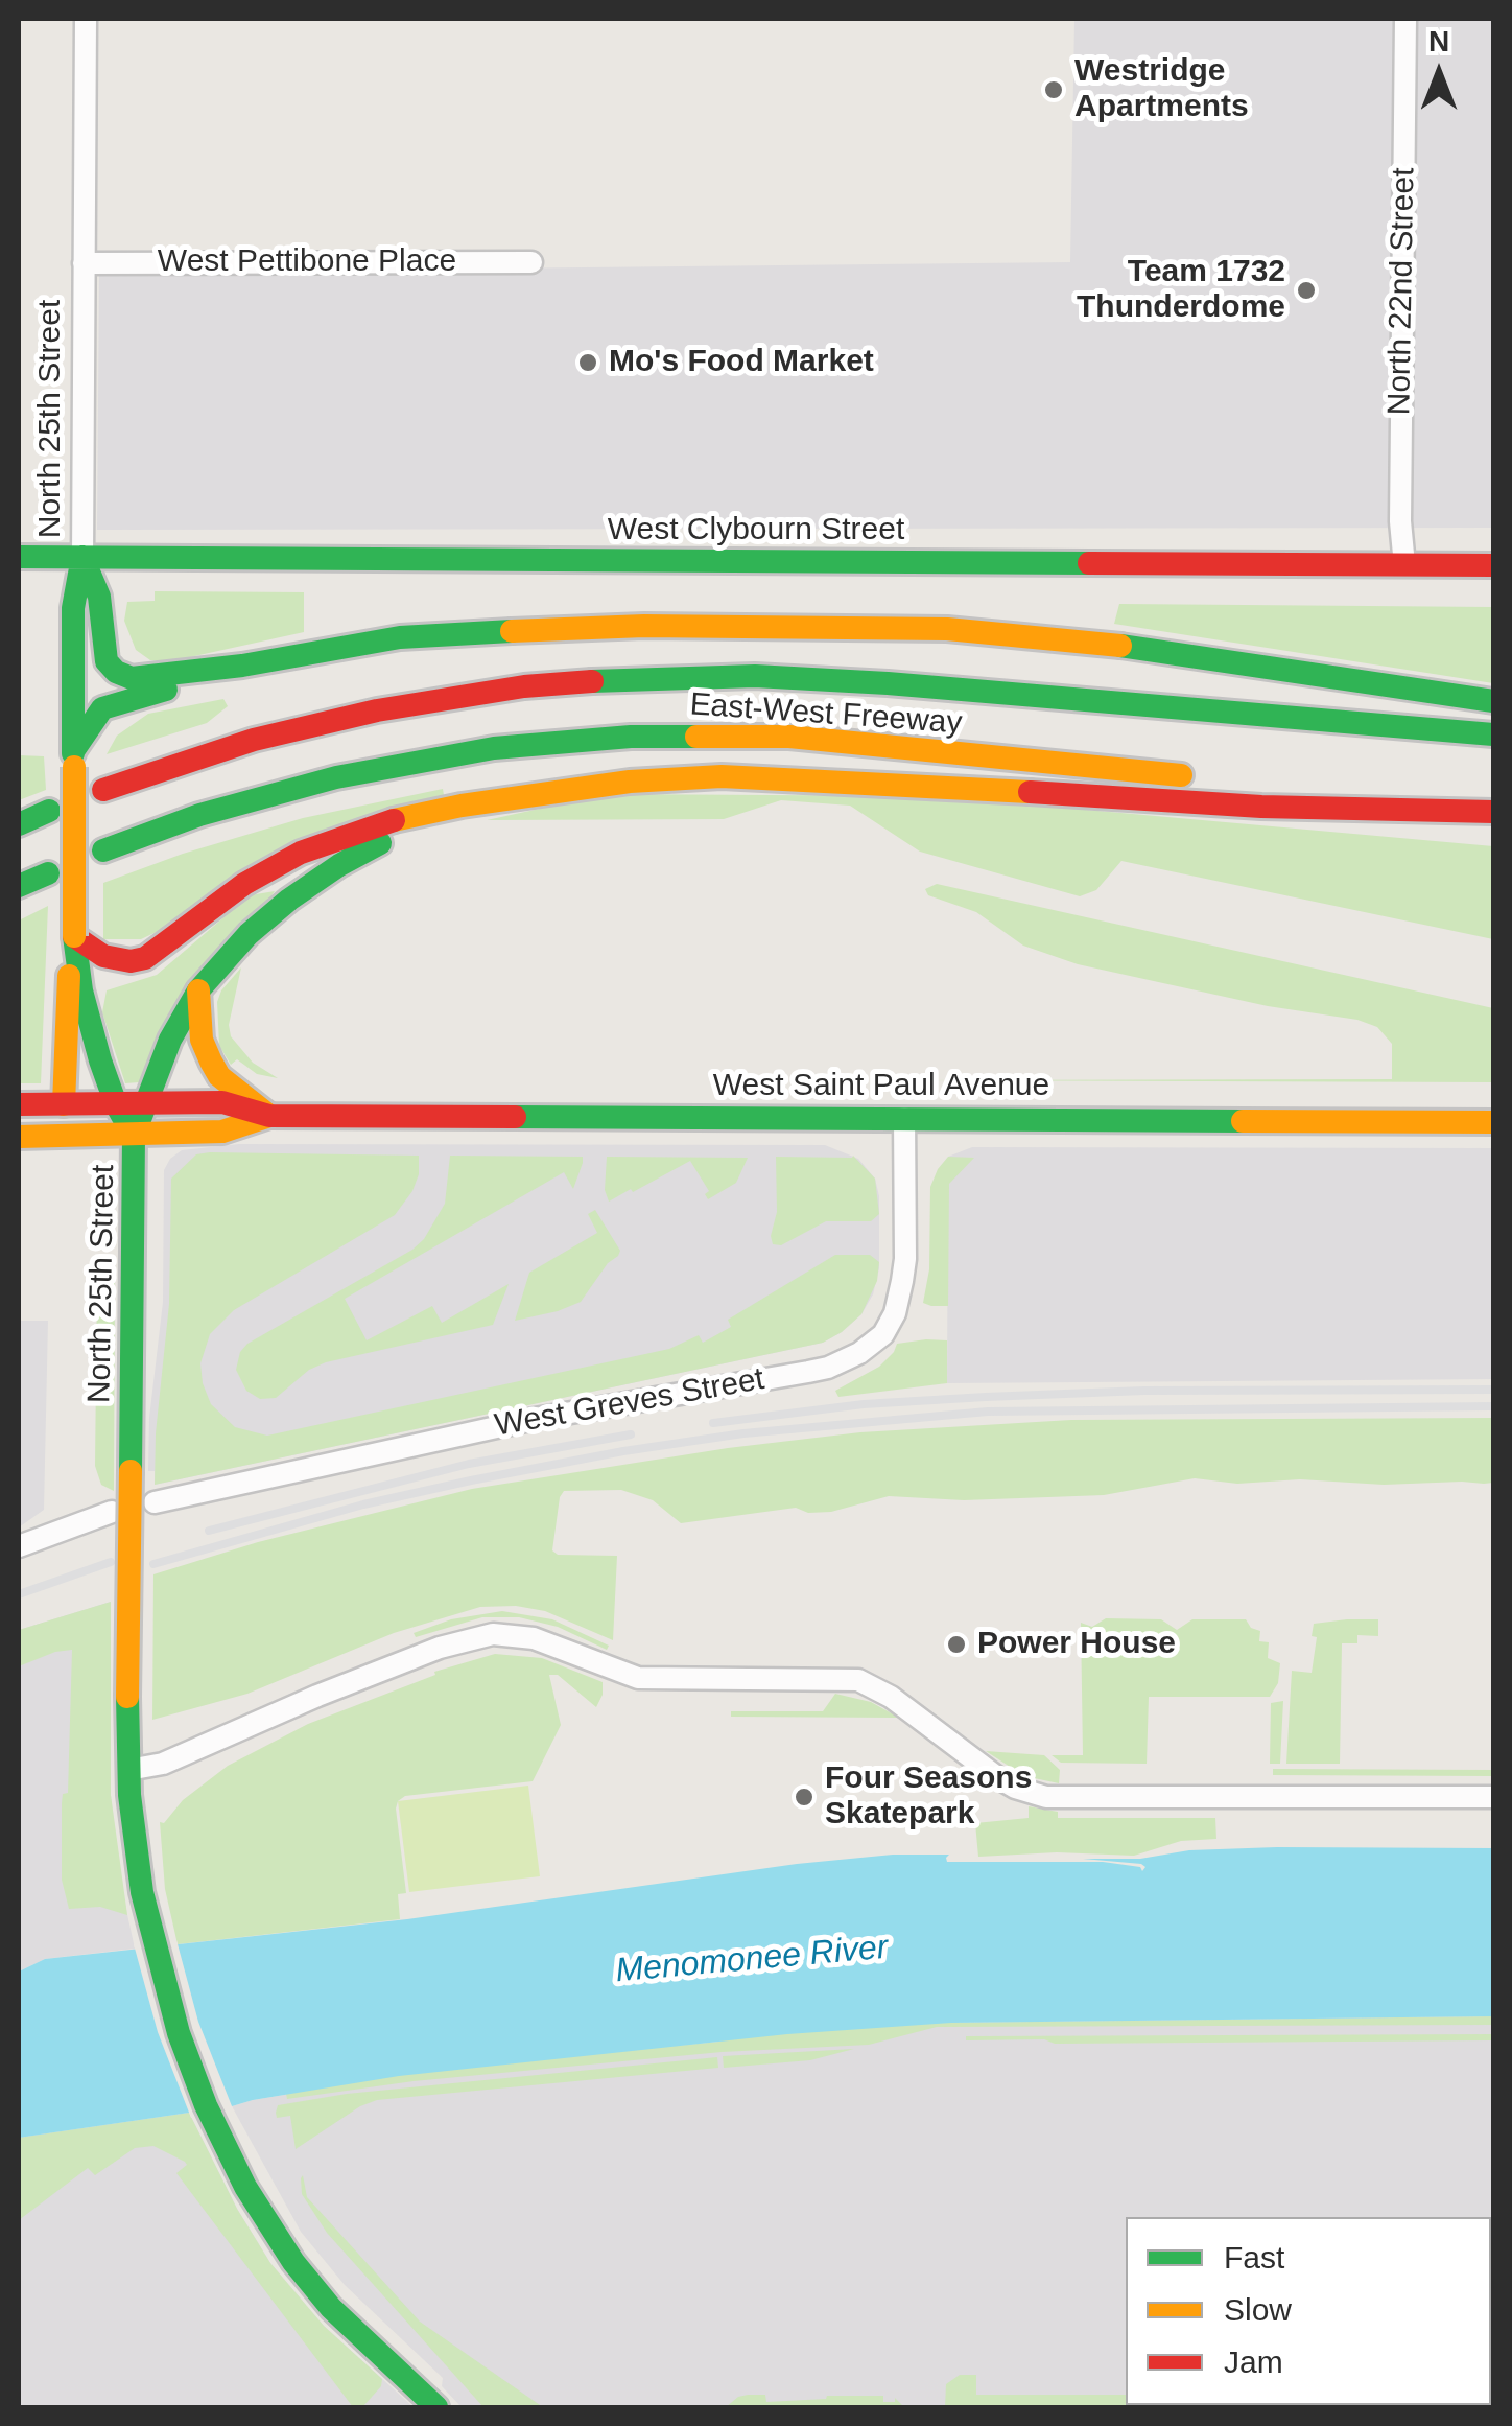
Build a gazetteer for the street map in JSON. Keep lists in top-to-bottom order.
{
  "streets": {
    "main road": [
      "North 25th Street",
      "West Clybourn Street",
      "East-West Freeway",
      "West Saint Paul Avenue"
    ],
    "street": ["West Pettibone Place", "North 22nd Street", "West Greves Street"]
  },
  "crossings": [
    ["West Pettibone Place", "North 25th Street"],
    ["North 22nd Street", "West Clybourn Street"],
    ["North 25th Street", "West Clybourn Street"],
    ["North 25th Street", "West Saint Paul Avenue"],
    ["West Saint Paul Avenue", "West Greves Street"]
  ],
  "water": ["Menomonee River"],
  "places": [
    "Westridge Apartments",
    "Team 1732 Thunderdome",
    "Mo's Food Market",
    "Power House",
    "Four Seasons Skatepark"
  ],
  "legend": ["Fast", "Slow", "Jam"],
  "north": "top"
}
